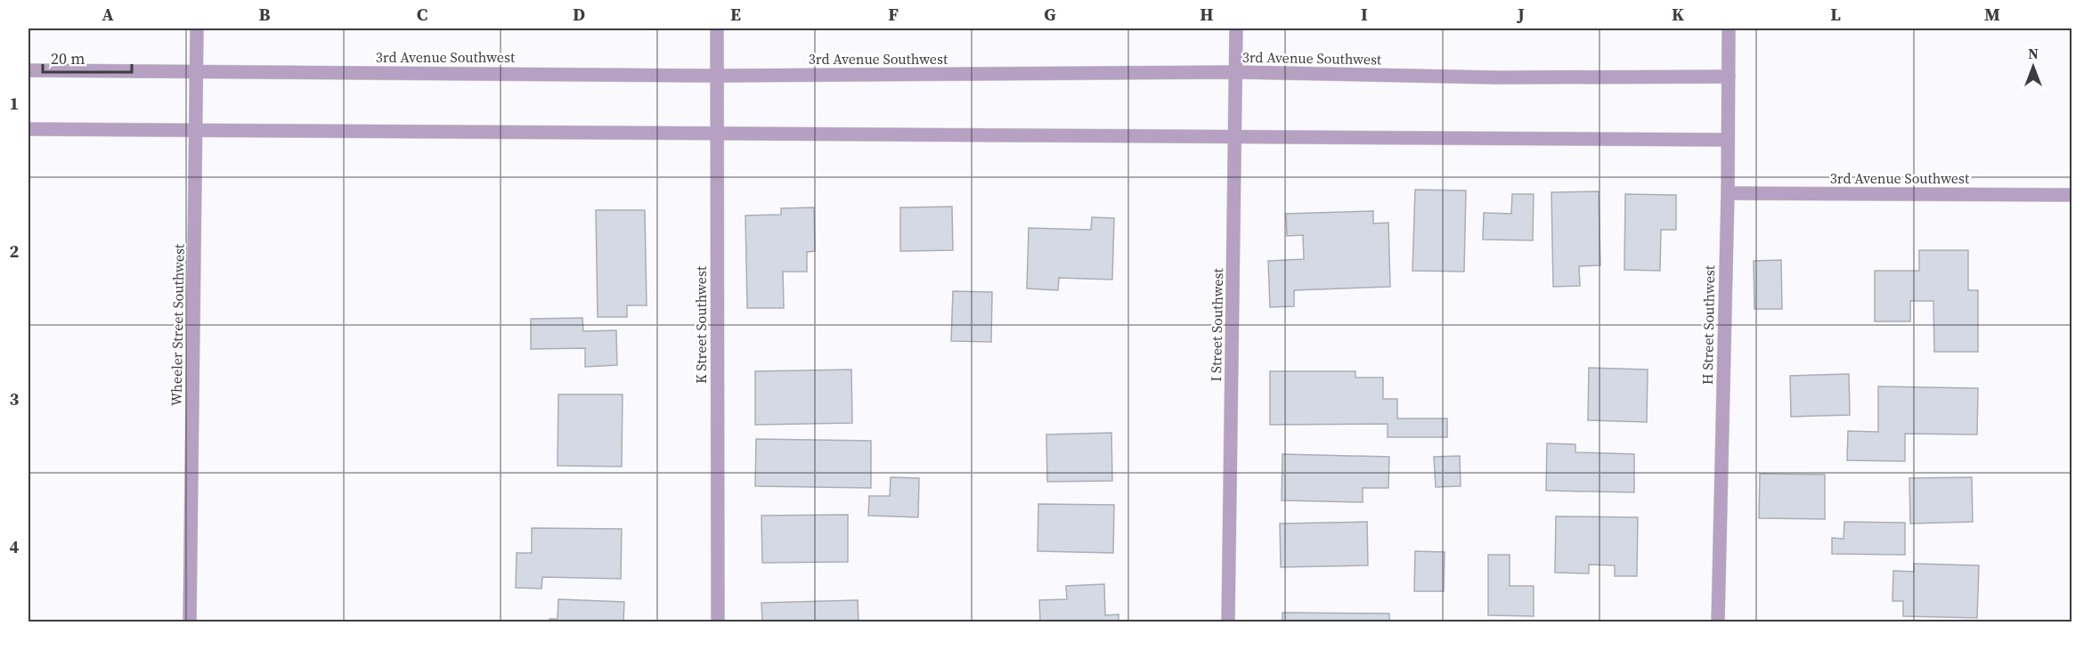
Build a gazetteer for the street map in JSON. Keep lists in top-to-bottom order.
{
  "streets": {
    "street": [
      "3rd Avenue Southwest",
      "Wheeler Street Southwest",
      "K Street Southwest",
      "I Street Southwest",
      "H Street Southwest"
    ]
  },
  "crossings": [
    ["3rd Avenue Southwest", "Wheeler Street Southwest"],
    ["3rd Avenue Southwest", "K Street Southwest"],
    ["3rd Avenue Southwest", "I Street Southwest"],
    ["3rd Avenue Southwest", "H Street Southwest"]
  ],
  "scale_bar": "20 m",
  "north": "top",
  "grid": {
    "columns": [
      "A",
      "B",
      "C",
      "D",
      "E",
      "F",
      "G",
      "H",
      "I",
      "J",
      "K",
      "L",
      "M"
    ],
    "rows": [
      "1",
      "2",
      "3",
      "4"
    ]
  }
}
